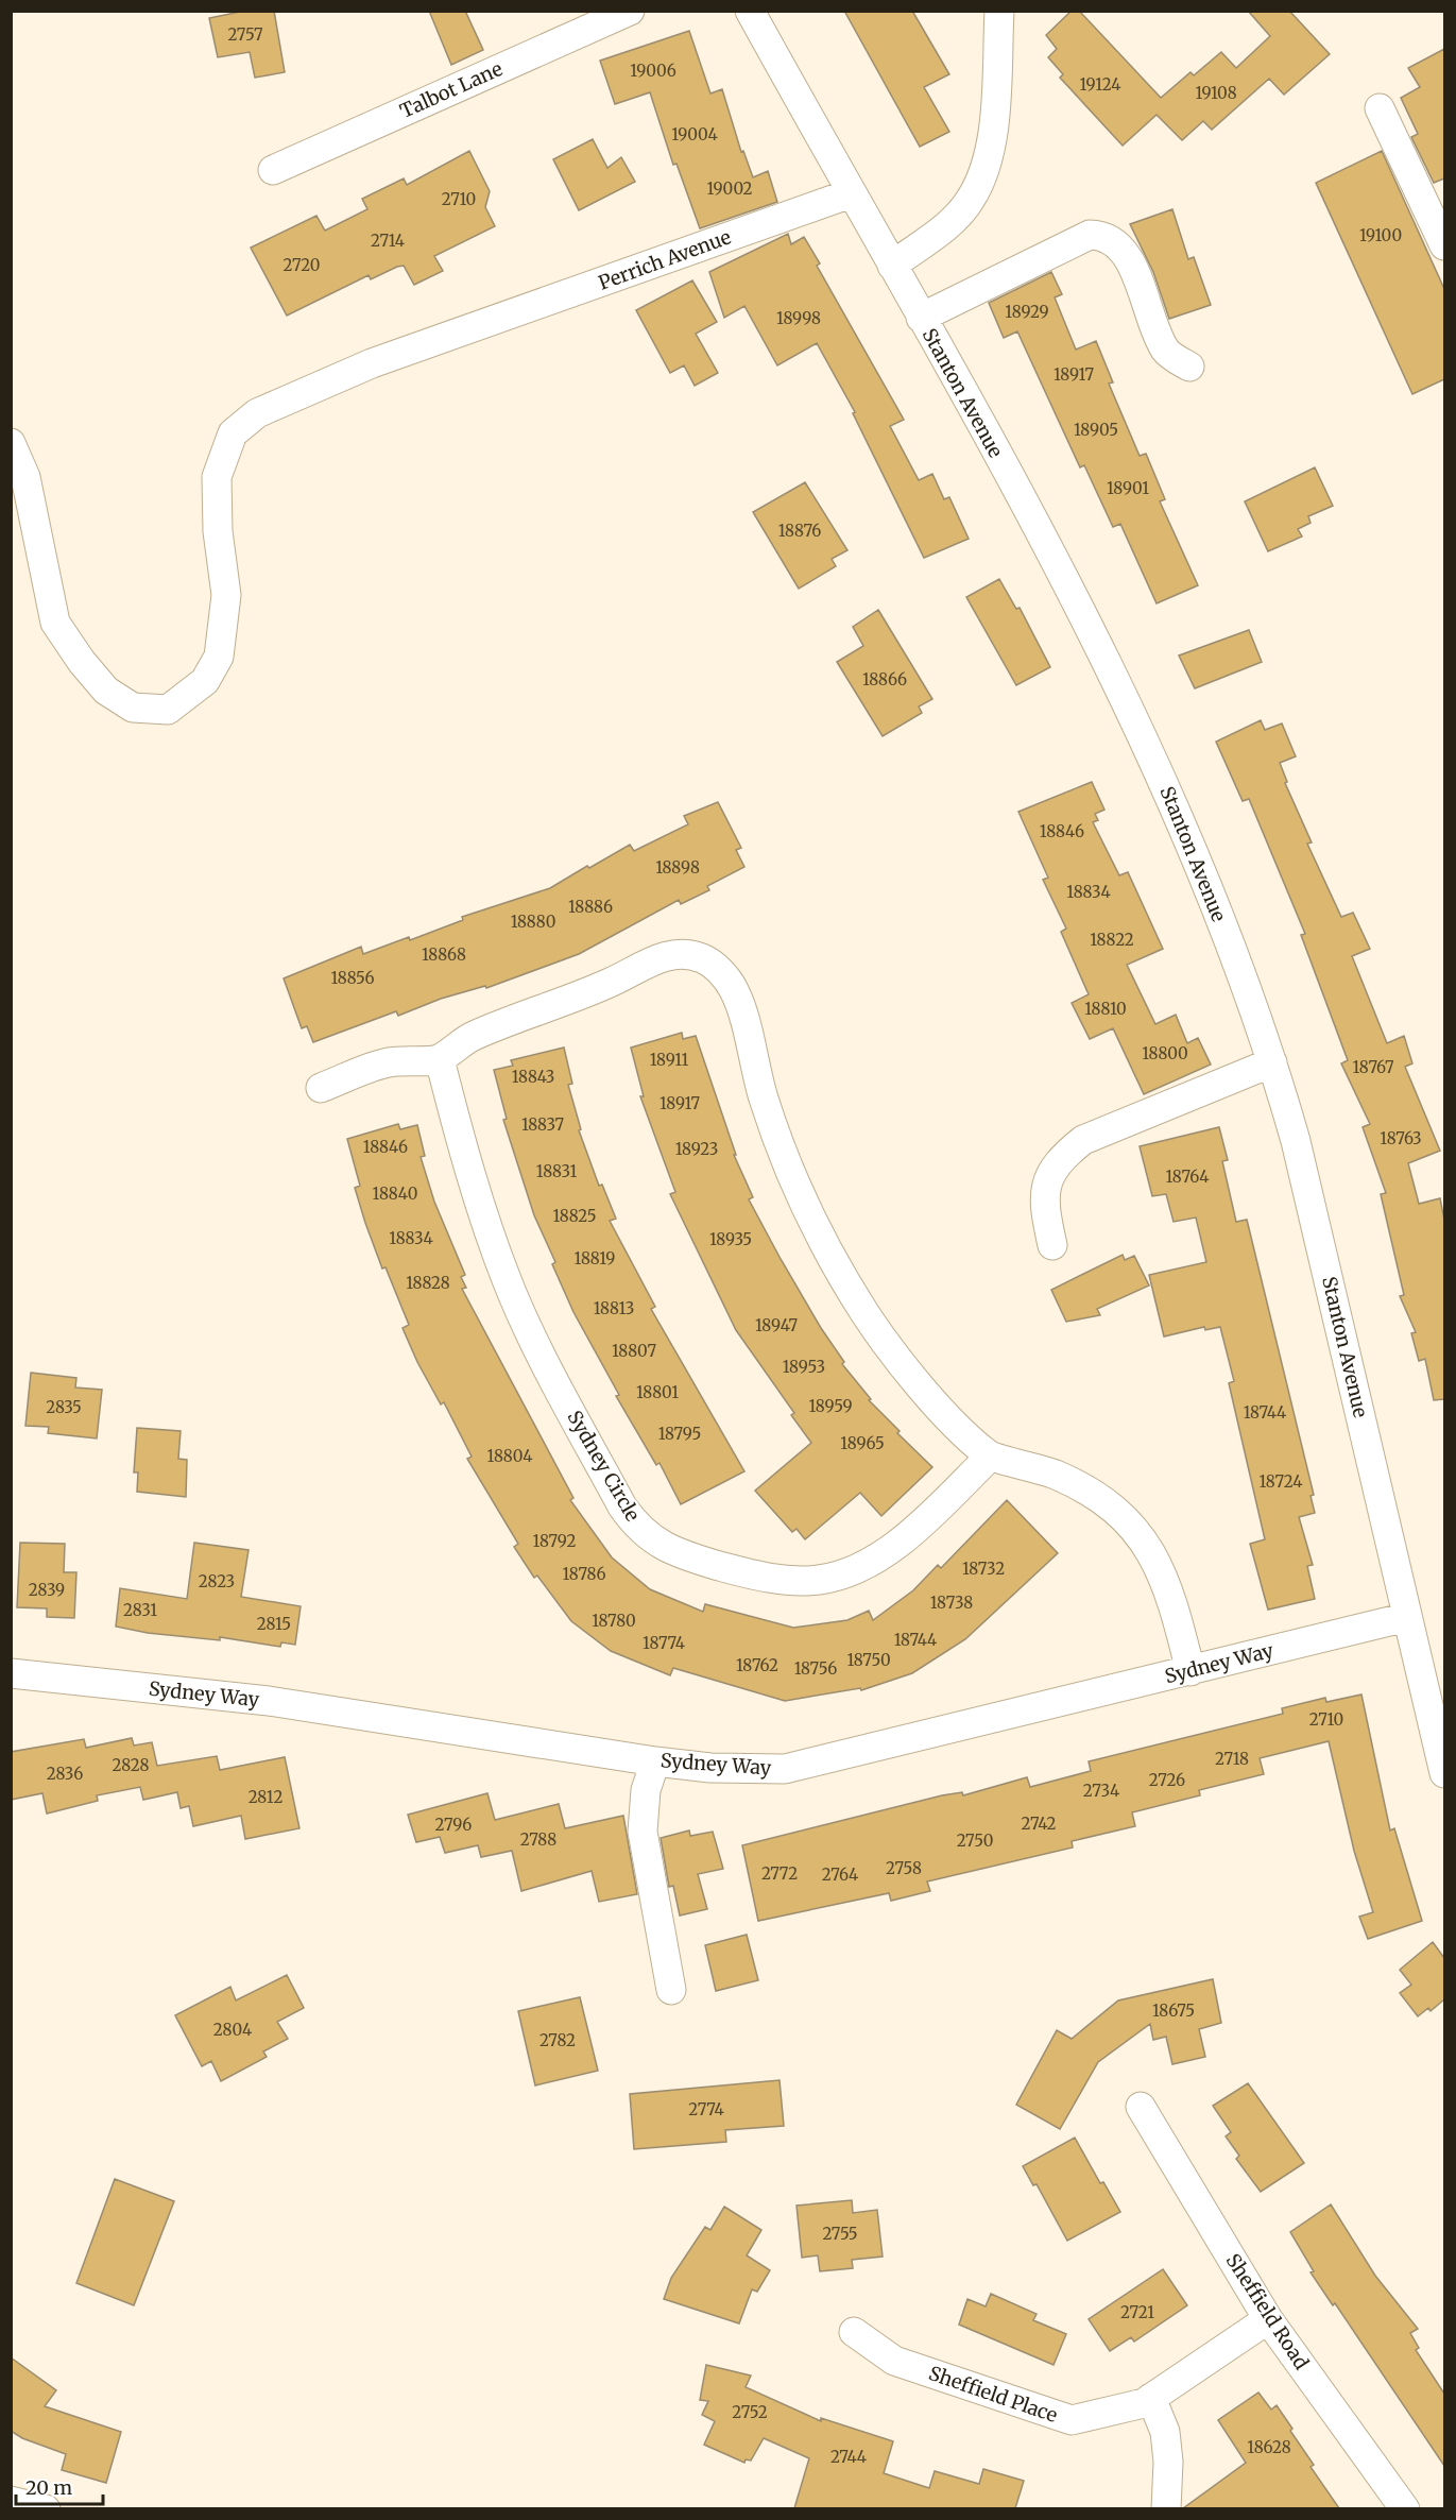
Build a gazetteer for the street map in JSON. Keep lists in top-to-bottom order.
{
  "streets": {
    "street": [
      "Talbot Lane",
      "Perrich Avenue",
      "Stanton Avenue",
      "Sydney Circle",
      "Sydney Way",
      "Sheffield Road",
      "Sheffield Place"
    ]
  },
  "crossings": [
    ["Perrich Avenue", "Stanton Avenue"],
    ["Stanton Avenue", "Sydney Way"],
    ["Sheffield Road", "Sheffield Place"]
  ],
  "house_numbers": [
    "2757",
    "19006",
    "19124",
    "19108",
    "19004",
    "19002",
    "2710",
    "19100",
    "2714",
    "2720",
    "18929",
    "18998",
    "18917",
    "18905",
    "18901",
    "18876",
    "18866",
    "18846",
    "18898",
    "18834",
    "18886",
    "18880",
    "18822",
    "18868",
    "18856",
    "18810",
    "18800",
    "18911",
    "18767",
    "18843",
    "18917",
    "18837",
    "18763",
    "18846",
    "18923",
    "18831",
    "18764",
    "18840",
    "18825",
    "18834",
    "18935",
    "18819",
    "18828",
    "18813",
    "18947",
    "18807",
    "18953",
    "18801",
    "18959",
    "2835",
    "18744",
    "18795",
    "18965",
    "18804",
    "18724",
    "18792",
    "18732",
    "18786",
    "2823",
    "2839",
    "18738",
    "2831",
    "18780",
    "2815",
    "18744",
    "18774",
    "18750",
    "18762",
    "18756",
    "2710",
    "2718",
    "2828",
    "2836",
    "2726",
    "2734",
    "2812",
    "2742",
    "2796",
    "2788",
    "2750",
    "2758",
    "2772",
    "2764",
    "18675",
    "2804",
    "2782",
    "2774",
    "2755",
    "2721",
    "2752",
    "18628",
    "2744"
  ],
  "scale_bar": "20 m"
}
